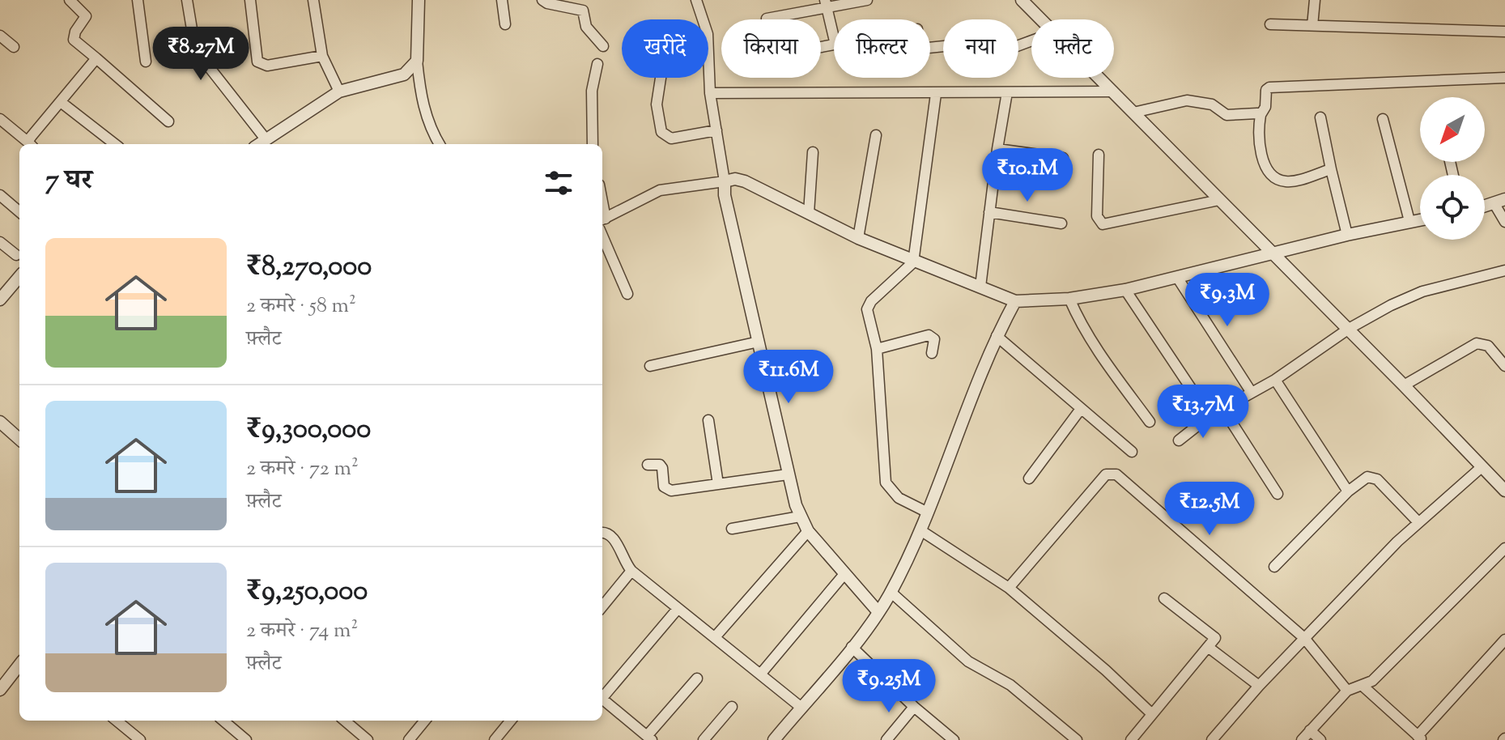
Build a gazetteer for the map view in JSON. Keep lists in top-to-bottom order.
{
  "north": "bottom left",
  "page": {
    "chip": [
      "खरीदें",
      "किराया",
      "फ़िल्टर",
      "नया",
      "फ़्लैट"
    ],
    "price": [
      "₹8.27M",
      "₹10.1M",
      "₹9.3M",
      "₹11.6M",
      "₹13.7M",
      "₹12.5M",
      "₹9.25M"
    ],
    "heading": "7 घर",
    "list": [
      {
        "name": "₹8,270,000",
        "note": "2 कमरे · 58 m² · फ़्लैट"
      },
      {
        "name": "₹9,300,000",
        "note": "2 कमरे · 72 m² · फ़्लैट"
      },
      {
        "name": "₹9,250,000",
        "note": "2 कमरे · 74 m² · फ़्लैट"
      }
    ]
  }
}
